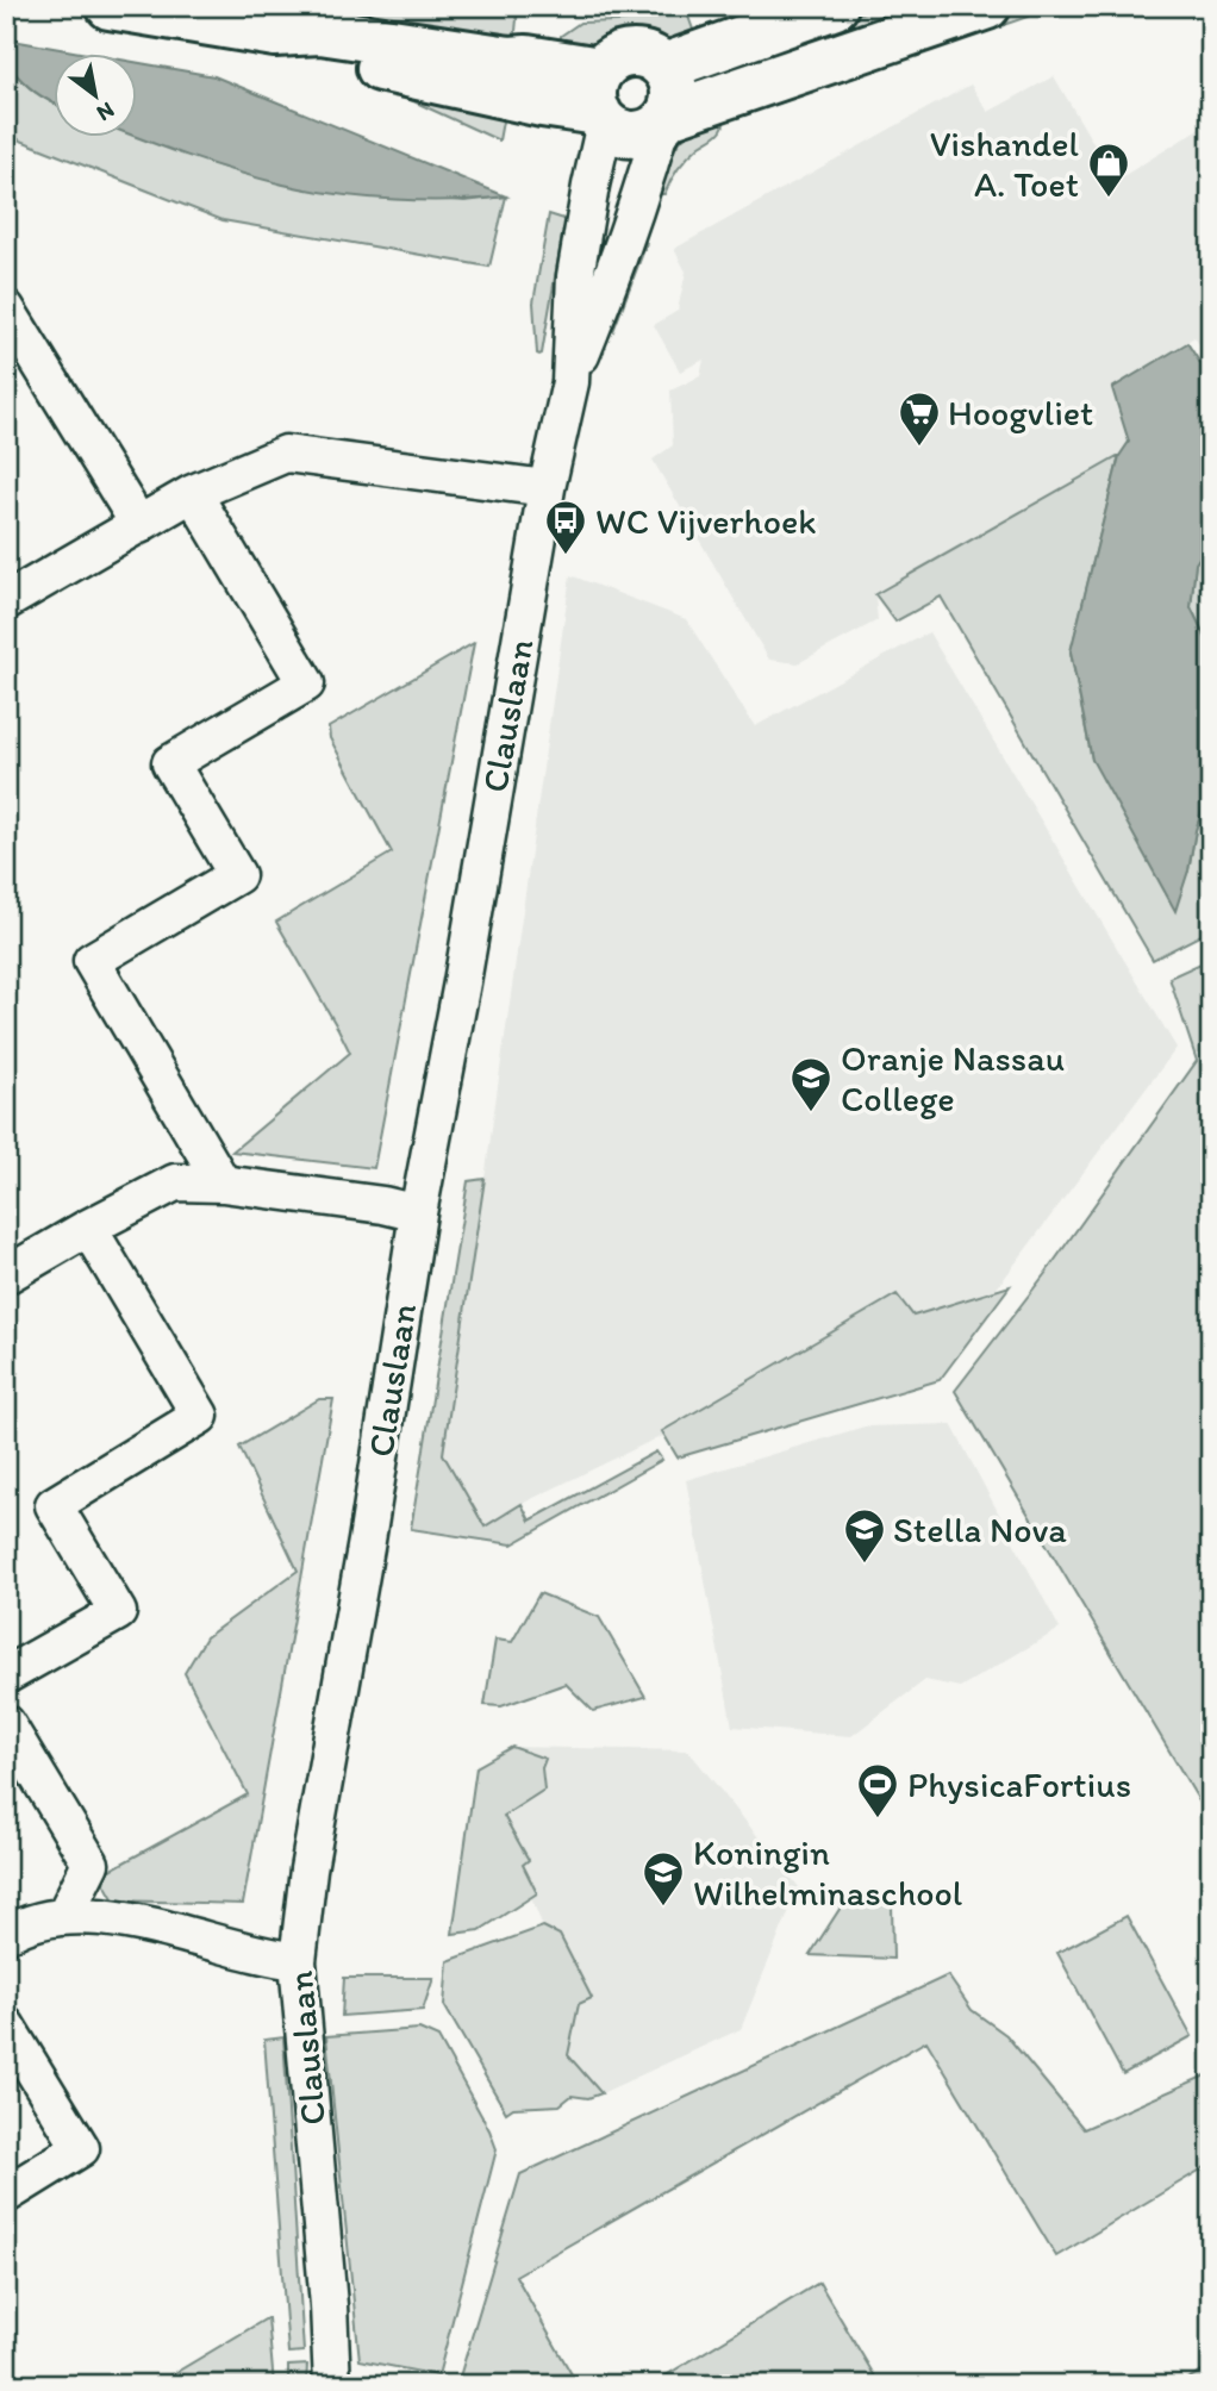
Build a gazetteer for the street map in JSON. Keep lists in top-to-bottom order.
{
  "streets": {
    "street": ["Clauslaan"]
  },
  "places": {
    "shop": ["Vishandel A. Toet"],
    "supermarket": ["Hoogvliet"],
    "bus stop": ["WC Vijverhoek"],
    "school or university": ["Oranje Nassau College", "Stella Nova", "Koningin Wilhelminaschool"],
    "sports": ["PhysicaFortius"]
  },
  "north": "bottom right"
}
